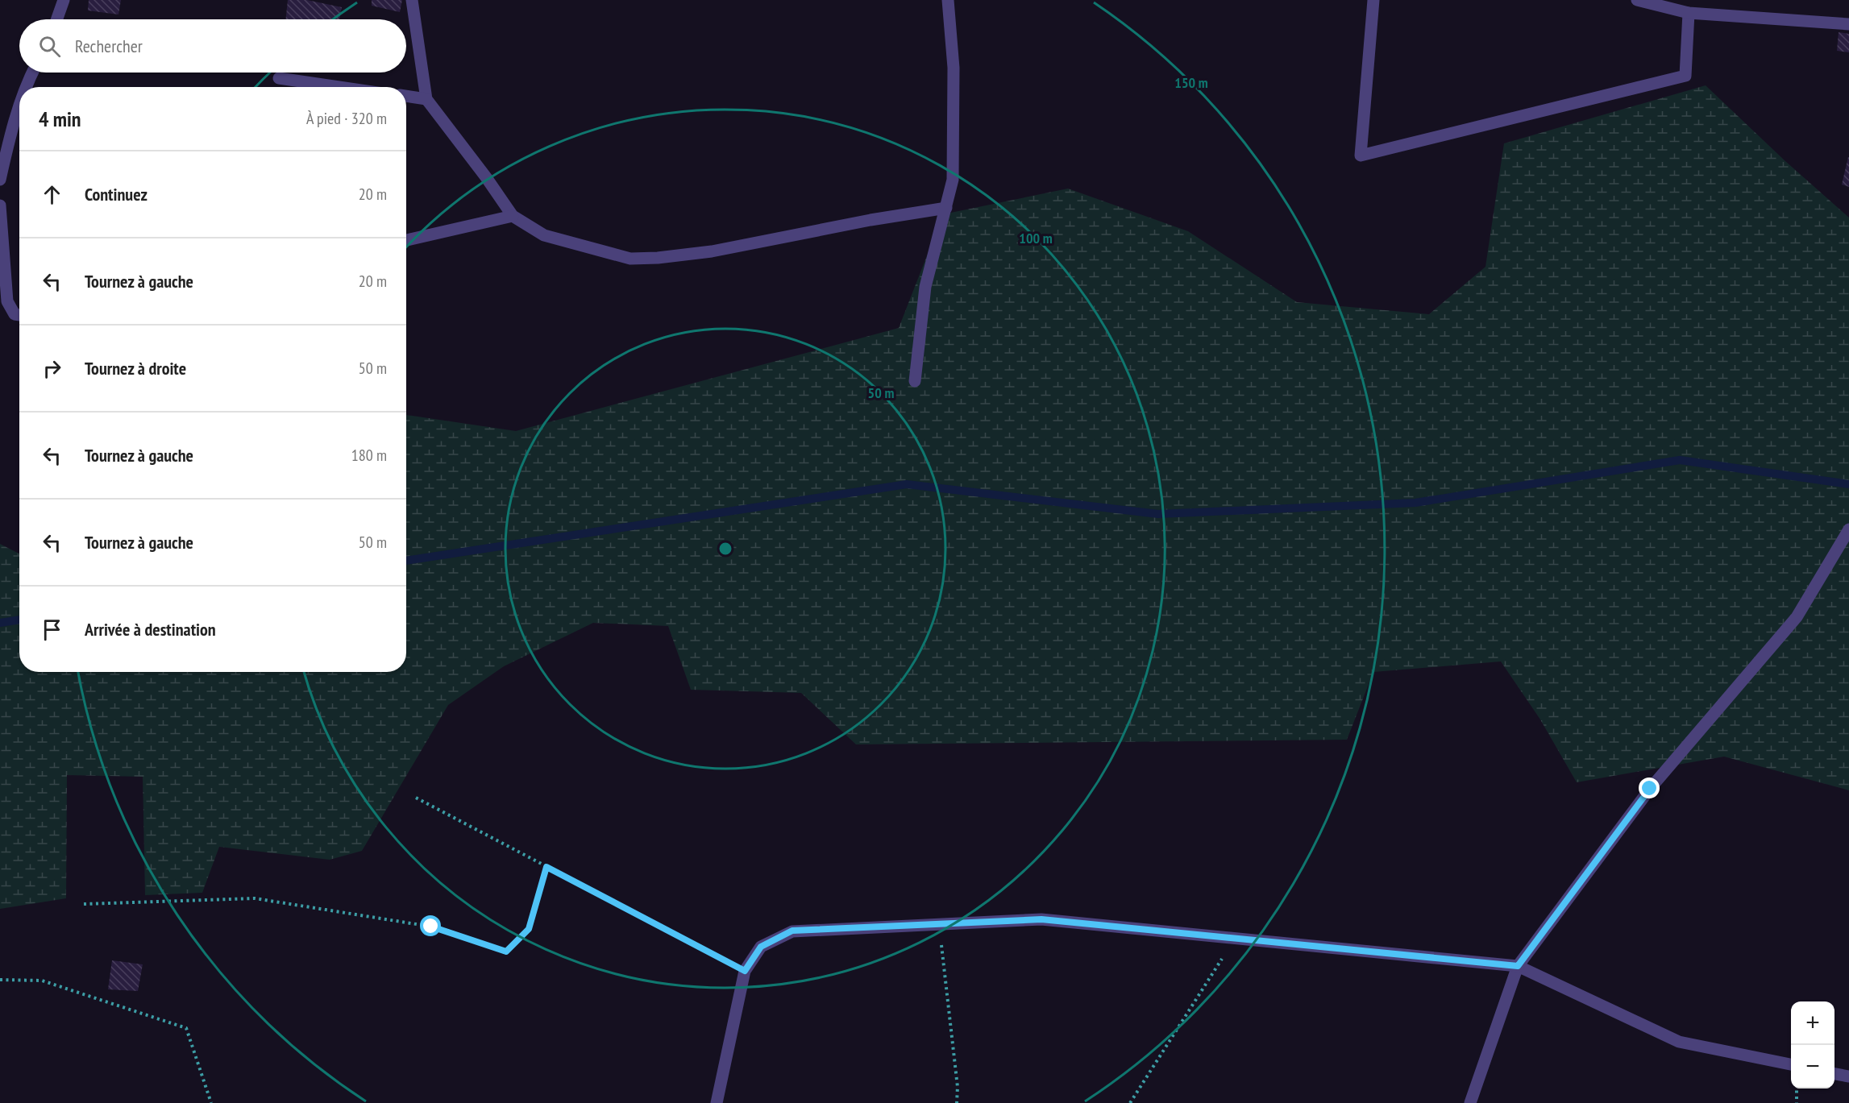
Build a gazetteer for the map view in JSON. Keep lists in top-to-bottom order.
{
  "page": {
    "search": "Rechercher",
    "heading": ["4 min", "À pied · 320 m"],
    "list": [
      ["Continuez", "20 m"],
      ["Tournez à gauche", "20 m"],
      ["Tournez à droite", "50 m"],
      ["Tournez à gauche", "180 m"],
      ["Tournez à gauche", "50 m"],
      "Arrivée à destination"
    ],
    "map_buttons": ["+", "−"]
  },
  "rings": ["150 m", "100 m", "50 m"]
}
